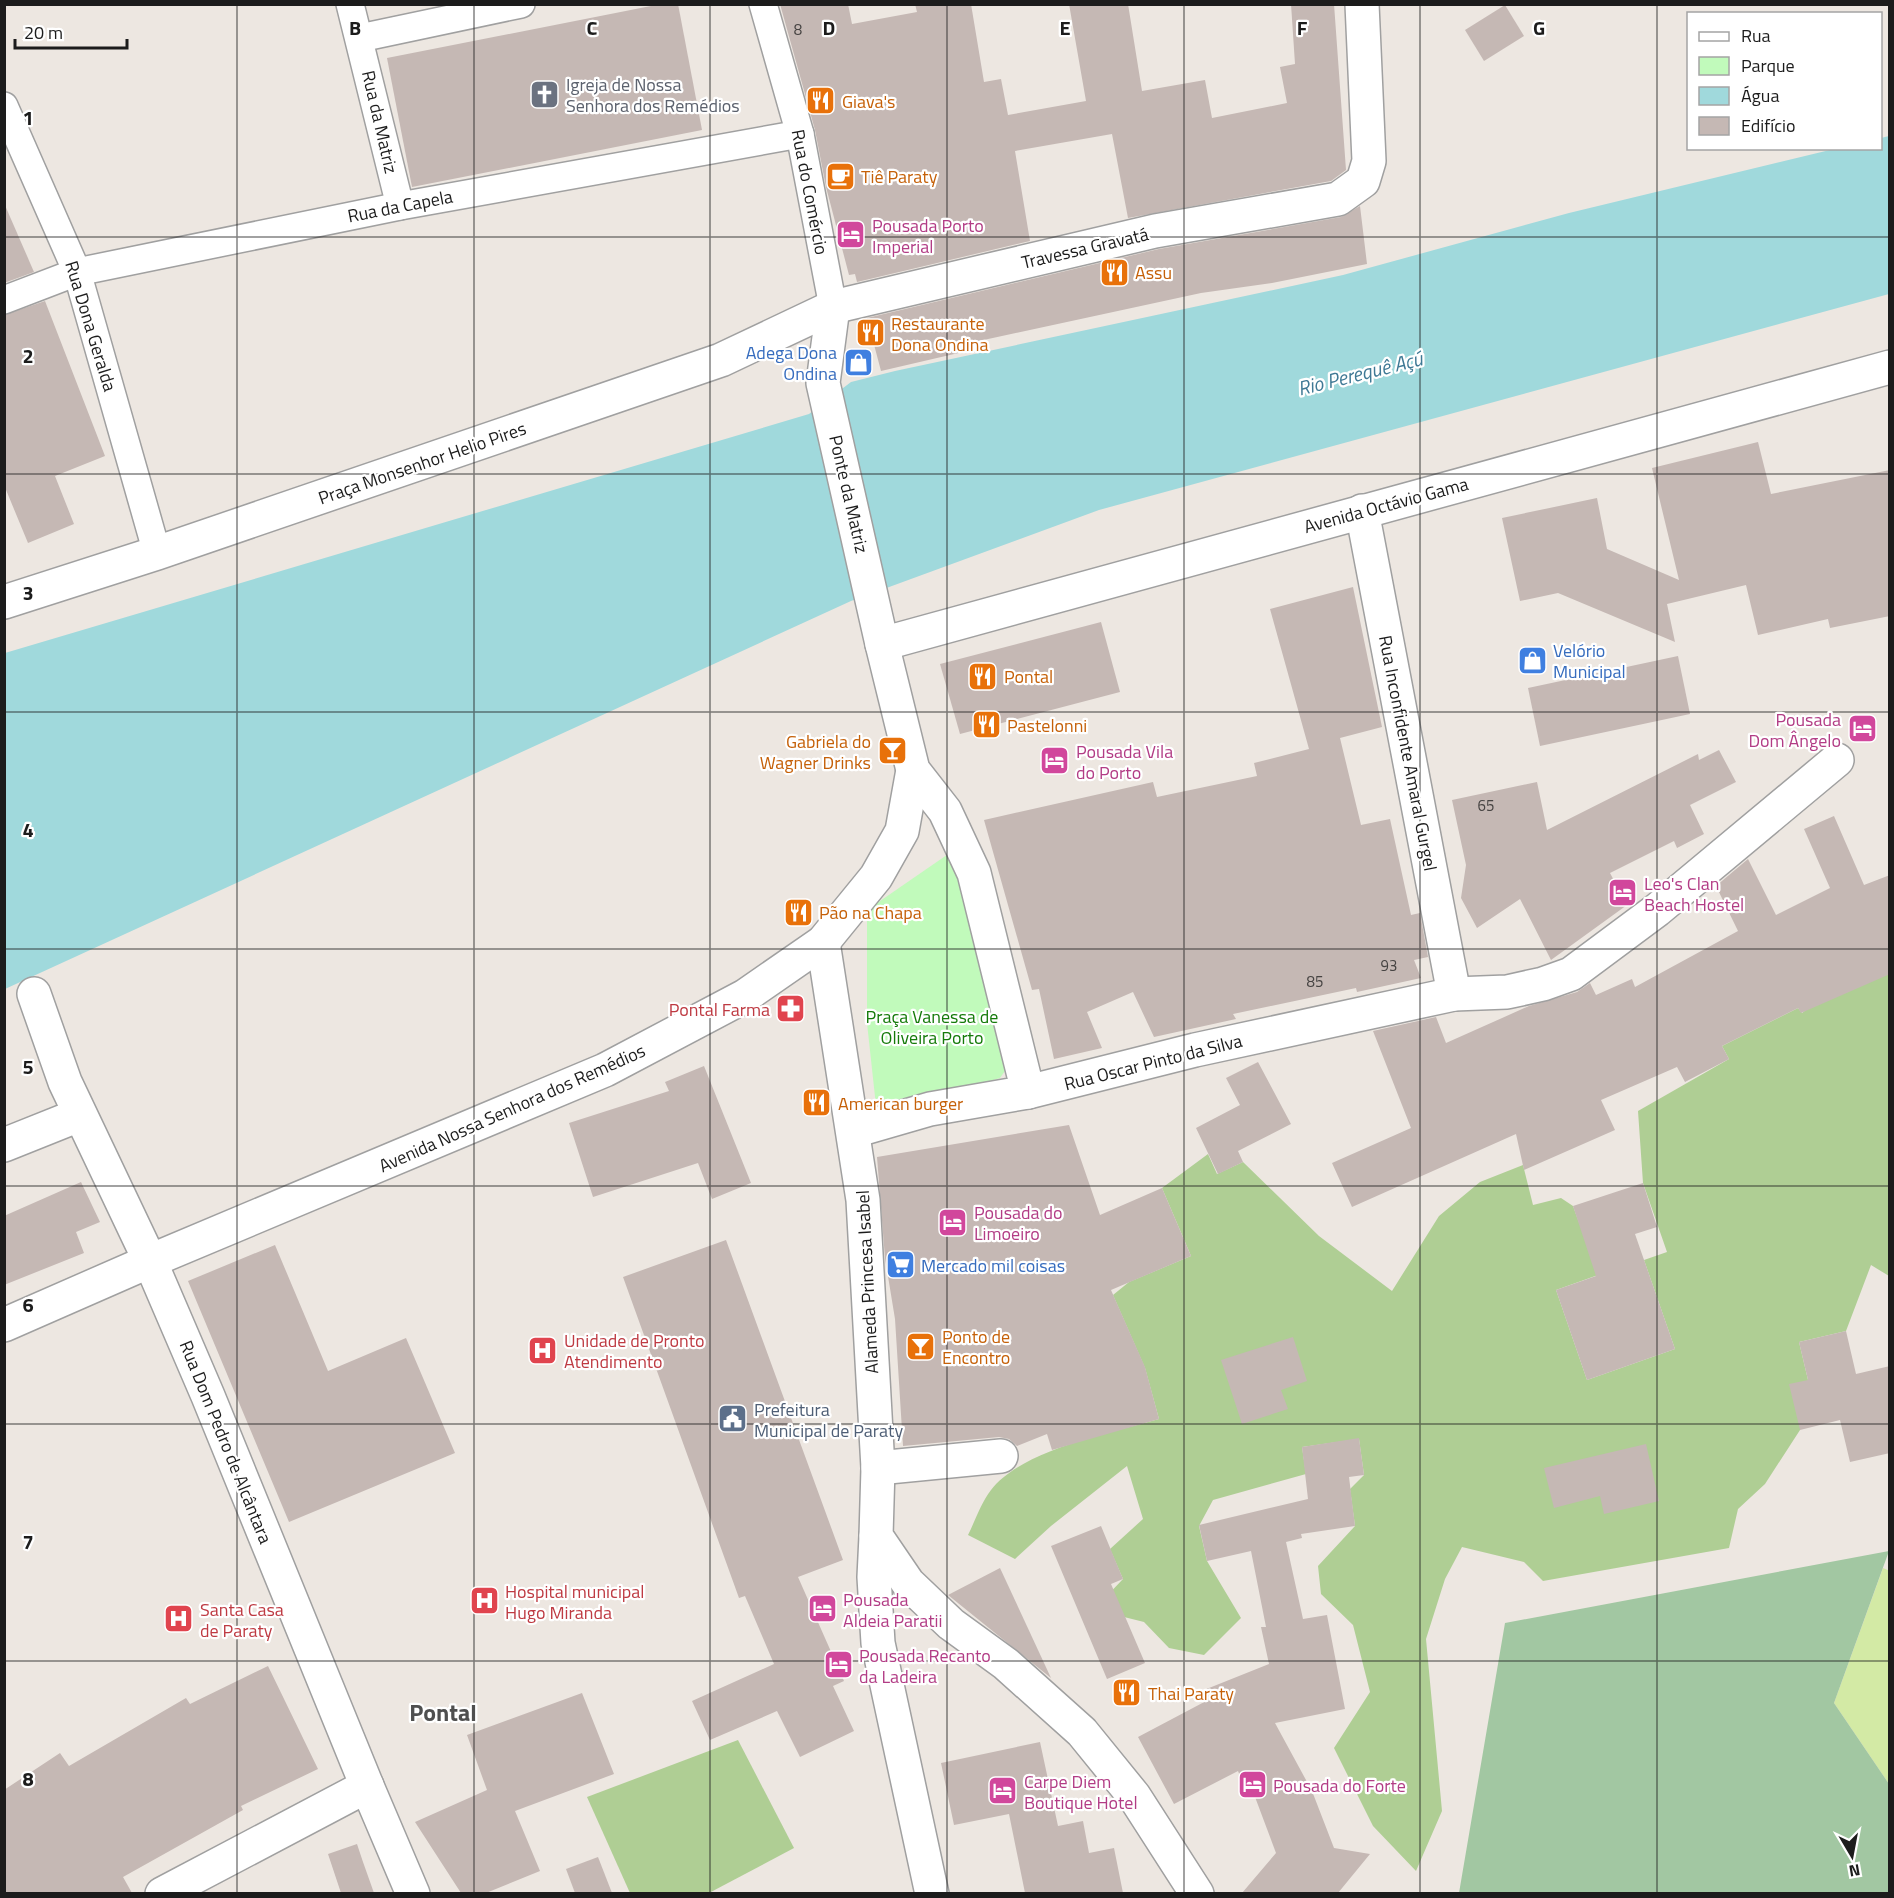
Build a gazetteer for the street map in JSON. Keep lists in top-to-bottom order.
{
  "streets": {
    "street": [
      "Rua da Matriz",
      "Rua do Comércio",
      "Rua da Capela",
      "Travessa Gravatá",
      "Rua Dona Geralda",
      "Praça Monsenhor Helio Pires",
      "Ponte da Matriz",
      "Avenida Octávio Gama",
      "Rua Inconfidente Amaral Gurgel",
      "Rua Oscar Pinto da Silva",
      "Avenida Nossa Senhora dos Remédios",
      "Alameda Princesa Isabel",
      "Rua Dom Pedro de Alcântara"
    ]
  },
  "crossings": [
    ["Rua da Matriz", "Rua da Capela"],
    ["Rua do Comércio", "Rua da Capela"],
    ["Rua do Comércio", "Travessa Gravatá"],
    ["Rua do Comércio", "Praça Monsenhor Helio Pires"],
    ["Rua do Comércio", "Ponte da Matriz"],
    ["Rua da Capela", "Rua Dona Geralda"],
    ["Travessa Gravatá", "Praça Monsenhor Helio Pires"],
    ["Rua Dona Geralda", "Praça Monsenhor Helio Pires"],
    ["Ponte da Matriz", "Avenida Octávio Gama"],
    ["Ponte da Matriz", "Avenida Nossa Senhora dos Remédios"],
    ["Avenida Octávio Gama", "Rua Inconfidente Amaral Gurgel"],
    ["Rua Inconfidente Amaral Gurgel", "Rua Oscar Pinto da Silva"],
    ["Rua Oscar Pinto da Silva", "Alameda Princesa Isabel"],
    ["Avenida Nossa Senhora dos Remédios", "Alameda Princesa Isabel"],
    ["Avenida Nossa Senhora dos Remédios", "Rua Dom Pedro de Alcântara"]
  ],
  "districts": ["Pontal"],
  "water": ["Rio Perequê Açú"],
  "parks": ["Praça Vanessa de Oliveira Porto"],
  "places": {
    "church": ["Igreja de Nossa Senhora dos Remédios"],
    "restaurant": [
      "Giava's",
      "Assu",
      "Restaurante Dona Ondina",
      "Pontal",
      "Pastelonni",
      "Pão na Chapa",
      "American burger",
      "Thai Paraty"
    ],
    "cafe": ["Tiê Paraty"],
    "hotel": [
      "Pousada Porto Imperial",
      "Pousada Dom Ângelo",
      "Pousada Vila do Porto",
      "Leo's Clan Beach Hostel",
      "Pousada do Limoeiro",
      "Pousada Aldeia Paratii",
      "Pousada Recanto da Ladeira",
      "Pousada do Forte",
      "Carpe Diem Boutique Hotel"
    ],
    "shop": ["Adega Dona Ondina", "Velório Municipal"],
    "bar": ["Gabriela do Wagner Drinks", "Ponto de Encontro"],
    "pharmacy": ["Pontal Farma"],
    "supermarket": ["Mercado mil coisas"],
    "hospital": ["Unidade de Pronto Atendimento", "Hospital municipal Hugo Miranda", "Santa Casa de Paraty"],
    "public building": ["Prefeitura Municipal de Paraty"]
  },
  "house_numbers": [
    "8",
    "65",
    "93",
    "85"
  ],
  "legend": [
    "Rua",
    "Parque",
    "Água",
    "Edifício"
  ],
  "scale_bar": "20 m",
  "north": "bottom",
  "grid": {
    "columns": [
      "B",
      "C",
      "D",
      "E",
      "F",
      "G"
    ],
    "rows": [
      "1",
      "2",
      "3",
      "4",
      "5",
      "6",
      "7",
      "8"
    ]
  }
}
